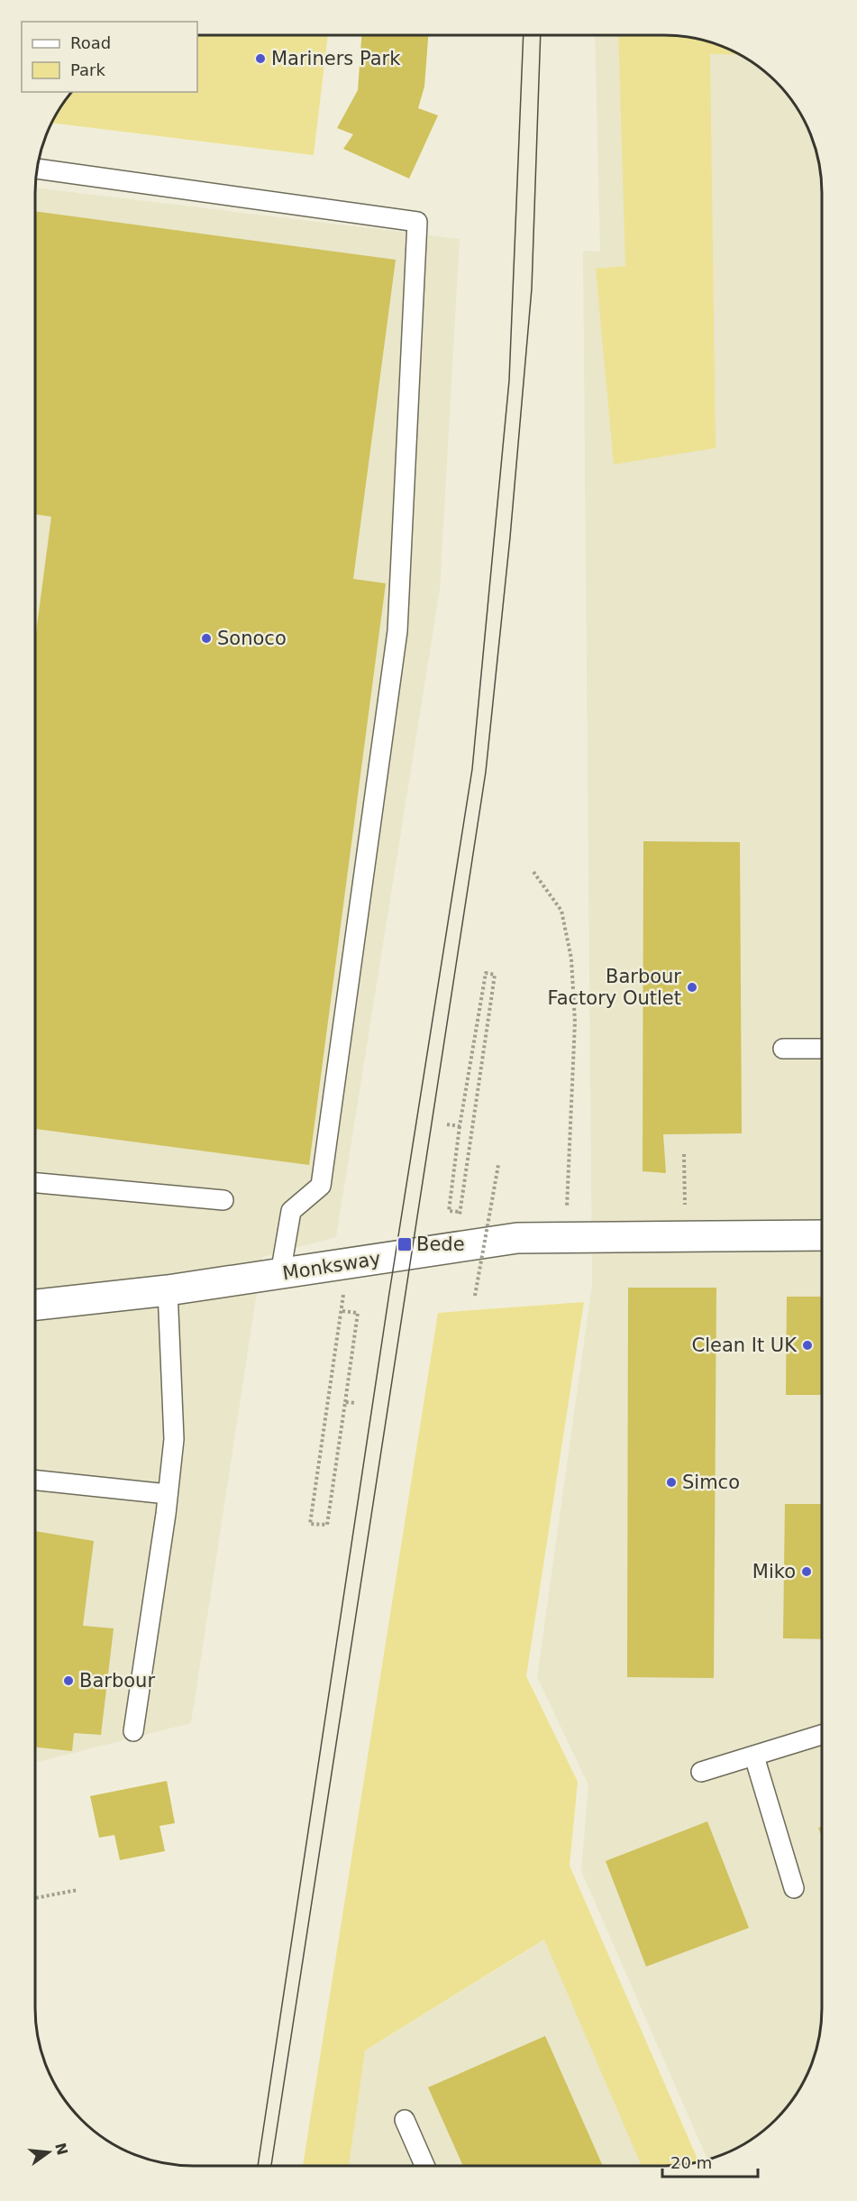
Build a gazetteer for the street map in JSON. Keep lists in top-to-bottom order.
{
  "streets": {
    "street": ["Monksway"]
  },
  "places": {
    "other": [
      "Mariners Park",
      "Sonoco",
      "Barbour Factory Outlet",
      "Clean It UK",
      "Simco",
      "Miko",
      "Barbour"
    ],
    "transit": ["Bede"]
  },
  "legend": ["Road", "Park"],
  "scale_bar": "20 m",
  "north": "right"
}
